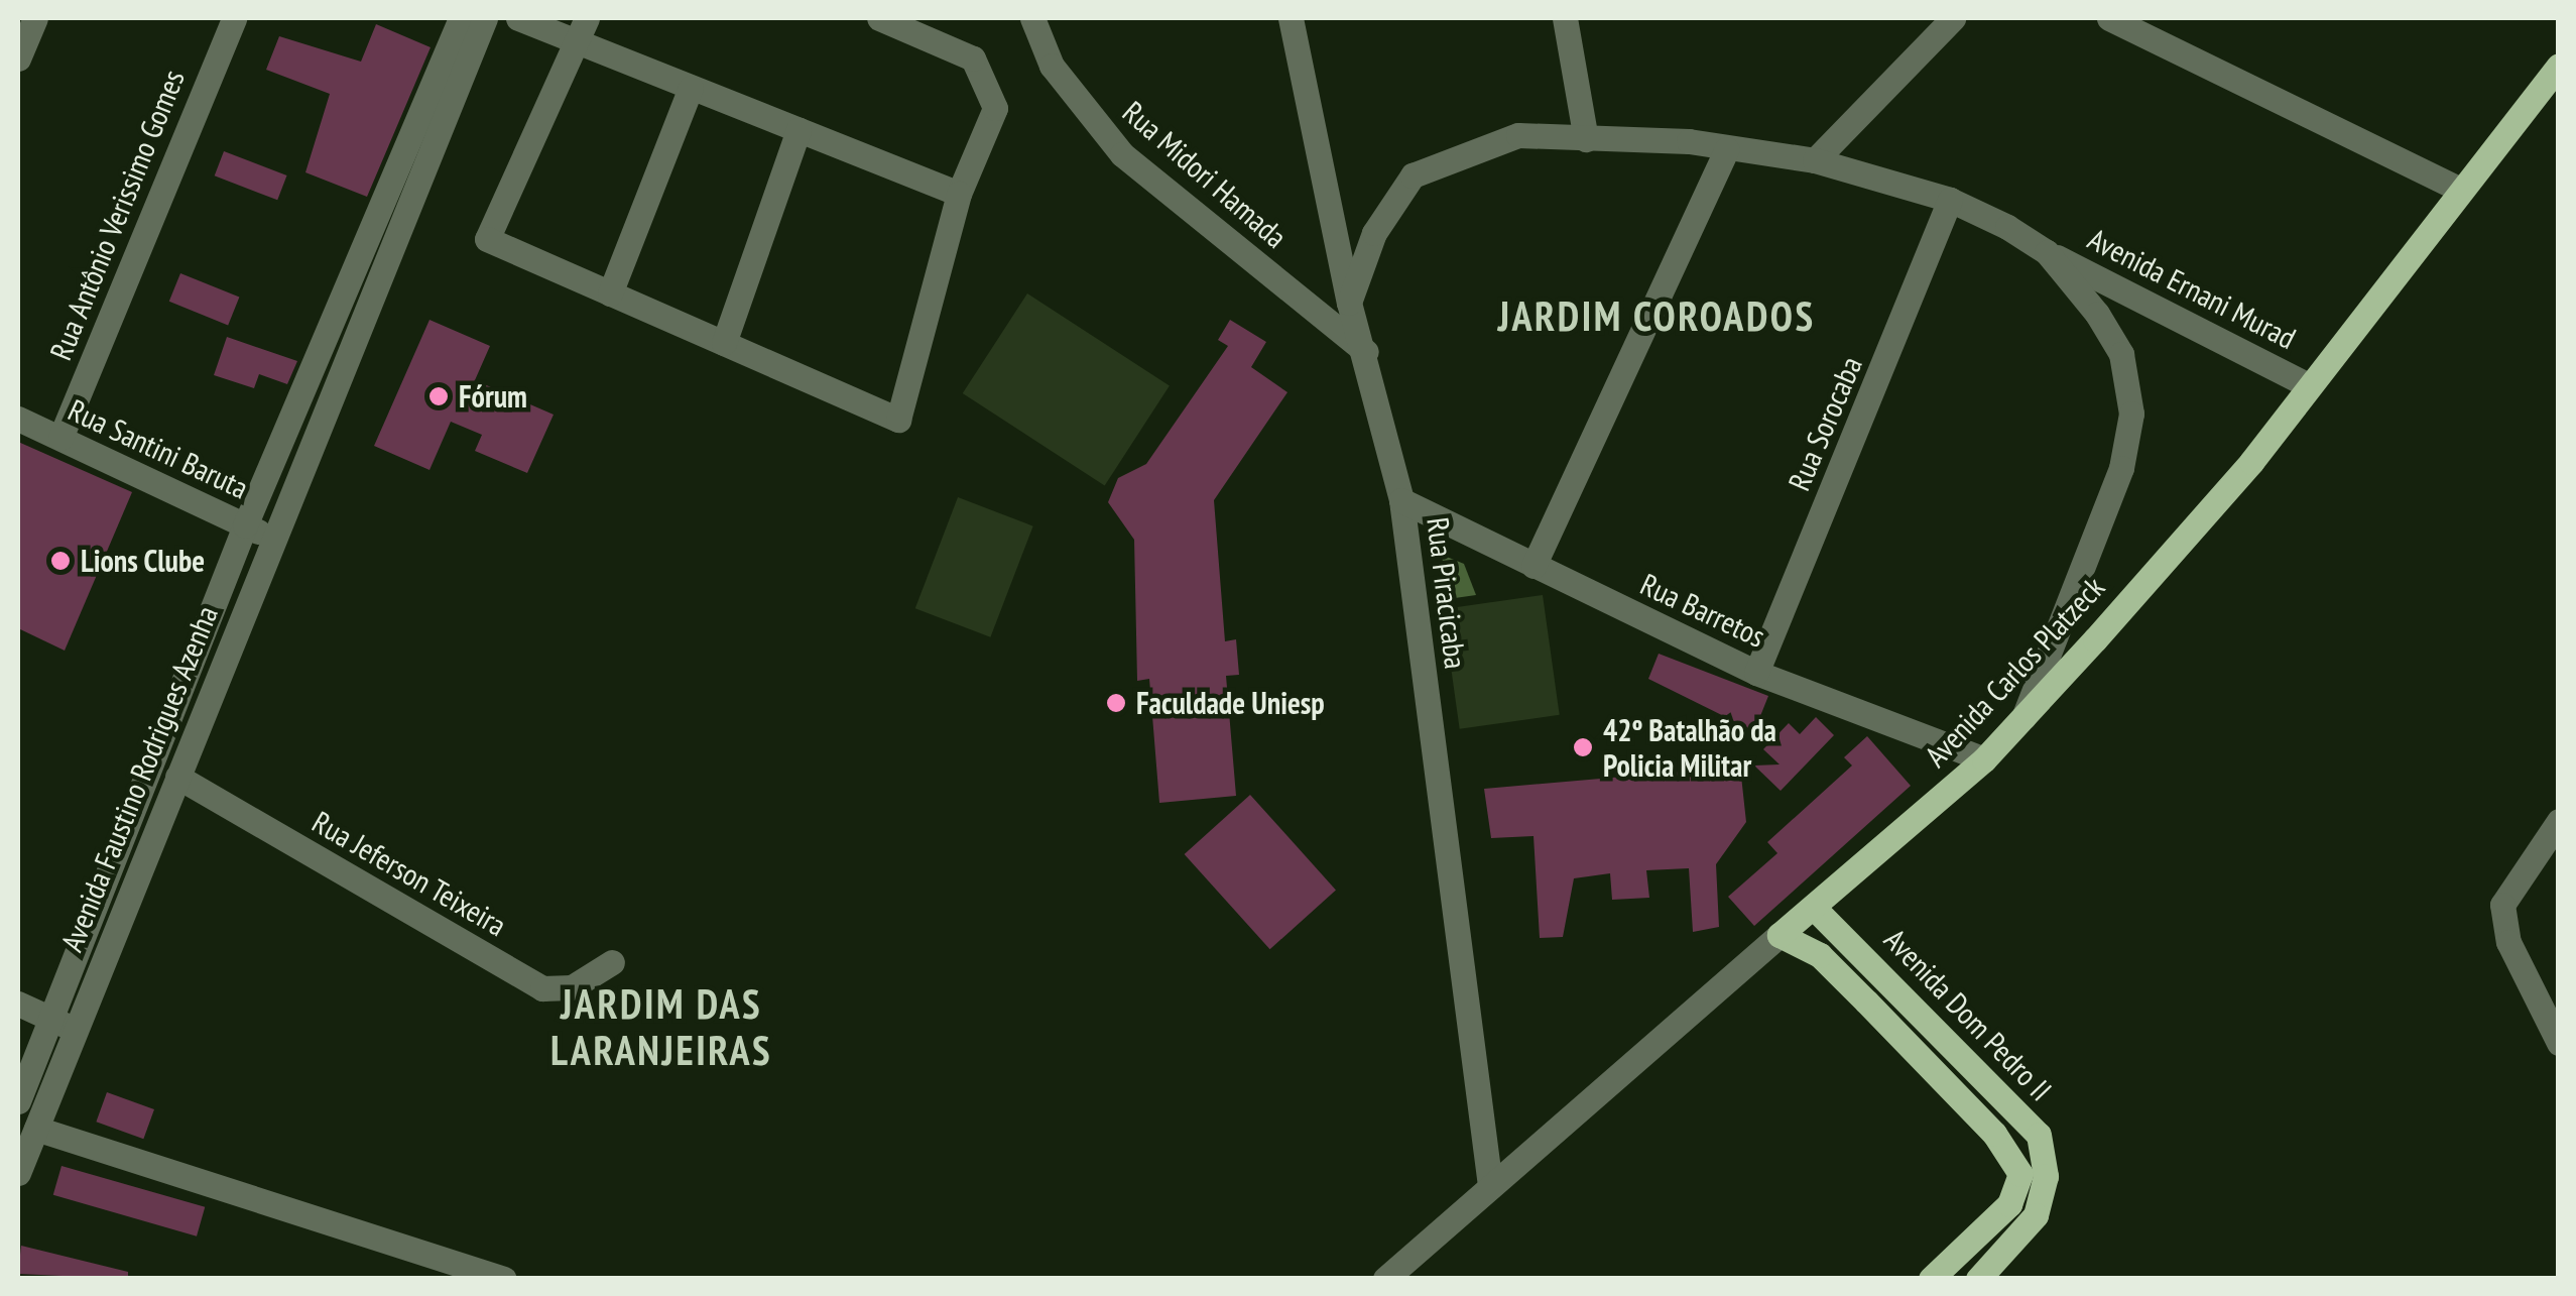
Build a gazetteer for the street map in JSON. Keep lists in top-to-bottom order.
{
  "streets": {
    "main road": ["Avenida Carlos Platzeck", "Avenida Dom Pedro II"],
    "street": [
      "Rua Midori Hamada",
      "Rua Antônio Verissimo Gomes",
      "Avenida Ernani Murad",
      "Rua Sorocaba",
      "Rua Santini Baruta",
      "Rua Piracicaba",
      "Rua Barretos",
      "Avenida Faustino Rodrigues Azenha",
      "Rua Jeferson Teixeira"
    ]
  },
  "crossings": [
    ["Rua Midori Hamada", "Rua Piracicaba"],
    ["Rua Antônio Verissimo Gomes", "Rua Santini Baruta"],
    ["Avenida Ernani Murad", "Rua Sorocaba"],
    ["Avenida Ernani Murad", "Rua Piracicaba"],
    ["Avenida Ernani Murad", "Avenida Carlos Platzeck"],
    ["Rua Sorocaba", "Rua Barretos"],
    ["Rua Santini Baruta", "Avenida Faustino Rodrigues Azenha"],
    ["Rua Piracicaba", "Rua Barretos"],
    ["Rua Piracicaba", "Avenida Carlos Platzeck"],
    ["Rua Barretos", "Avenida Carlos Platzeck"],
    ["Avenida Carlos Platzeck", "Avenida Dom Pedro II"],
    ["Avenida Faustino Rodrigues Azenha", "Rua Jeferson Teixeira"]
  ],
  "districts": ["JARDIM COROADOS", "JARDIM DAS LARANJEIRAS"],
  "places": [
    "Fórum",
    "Lions Clube",
    "Faculdade Uniesp",
    "42º Batalhão da Policia Militar"
  ]
}
